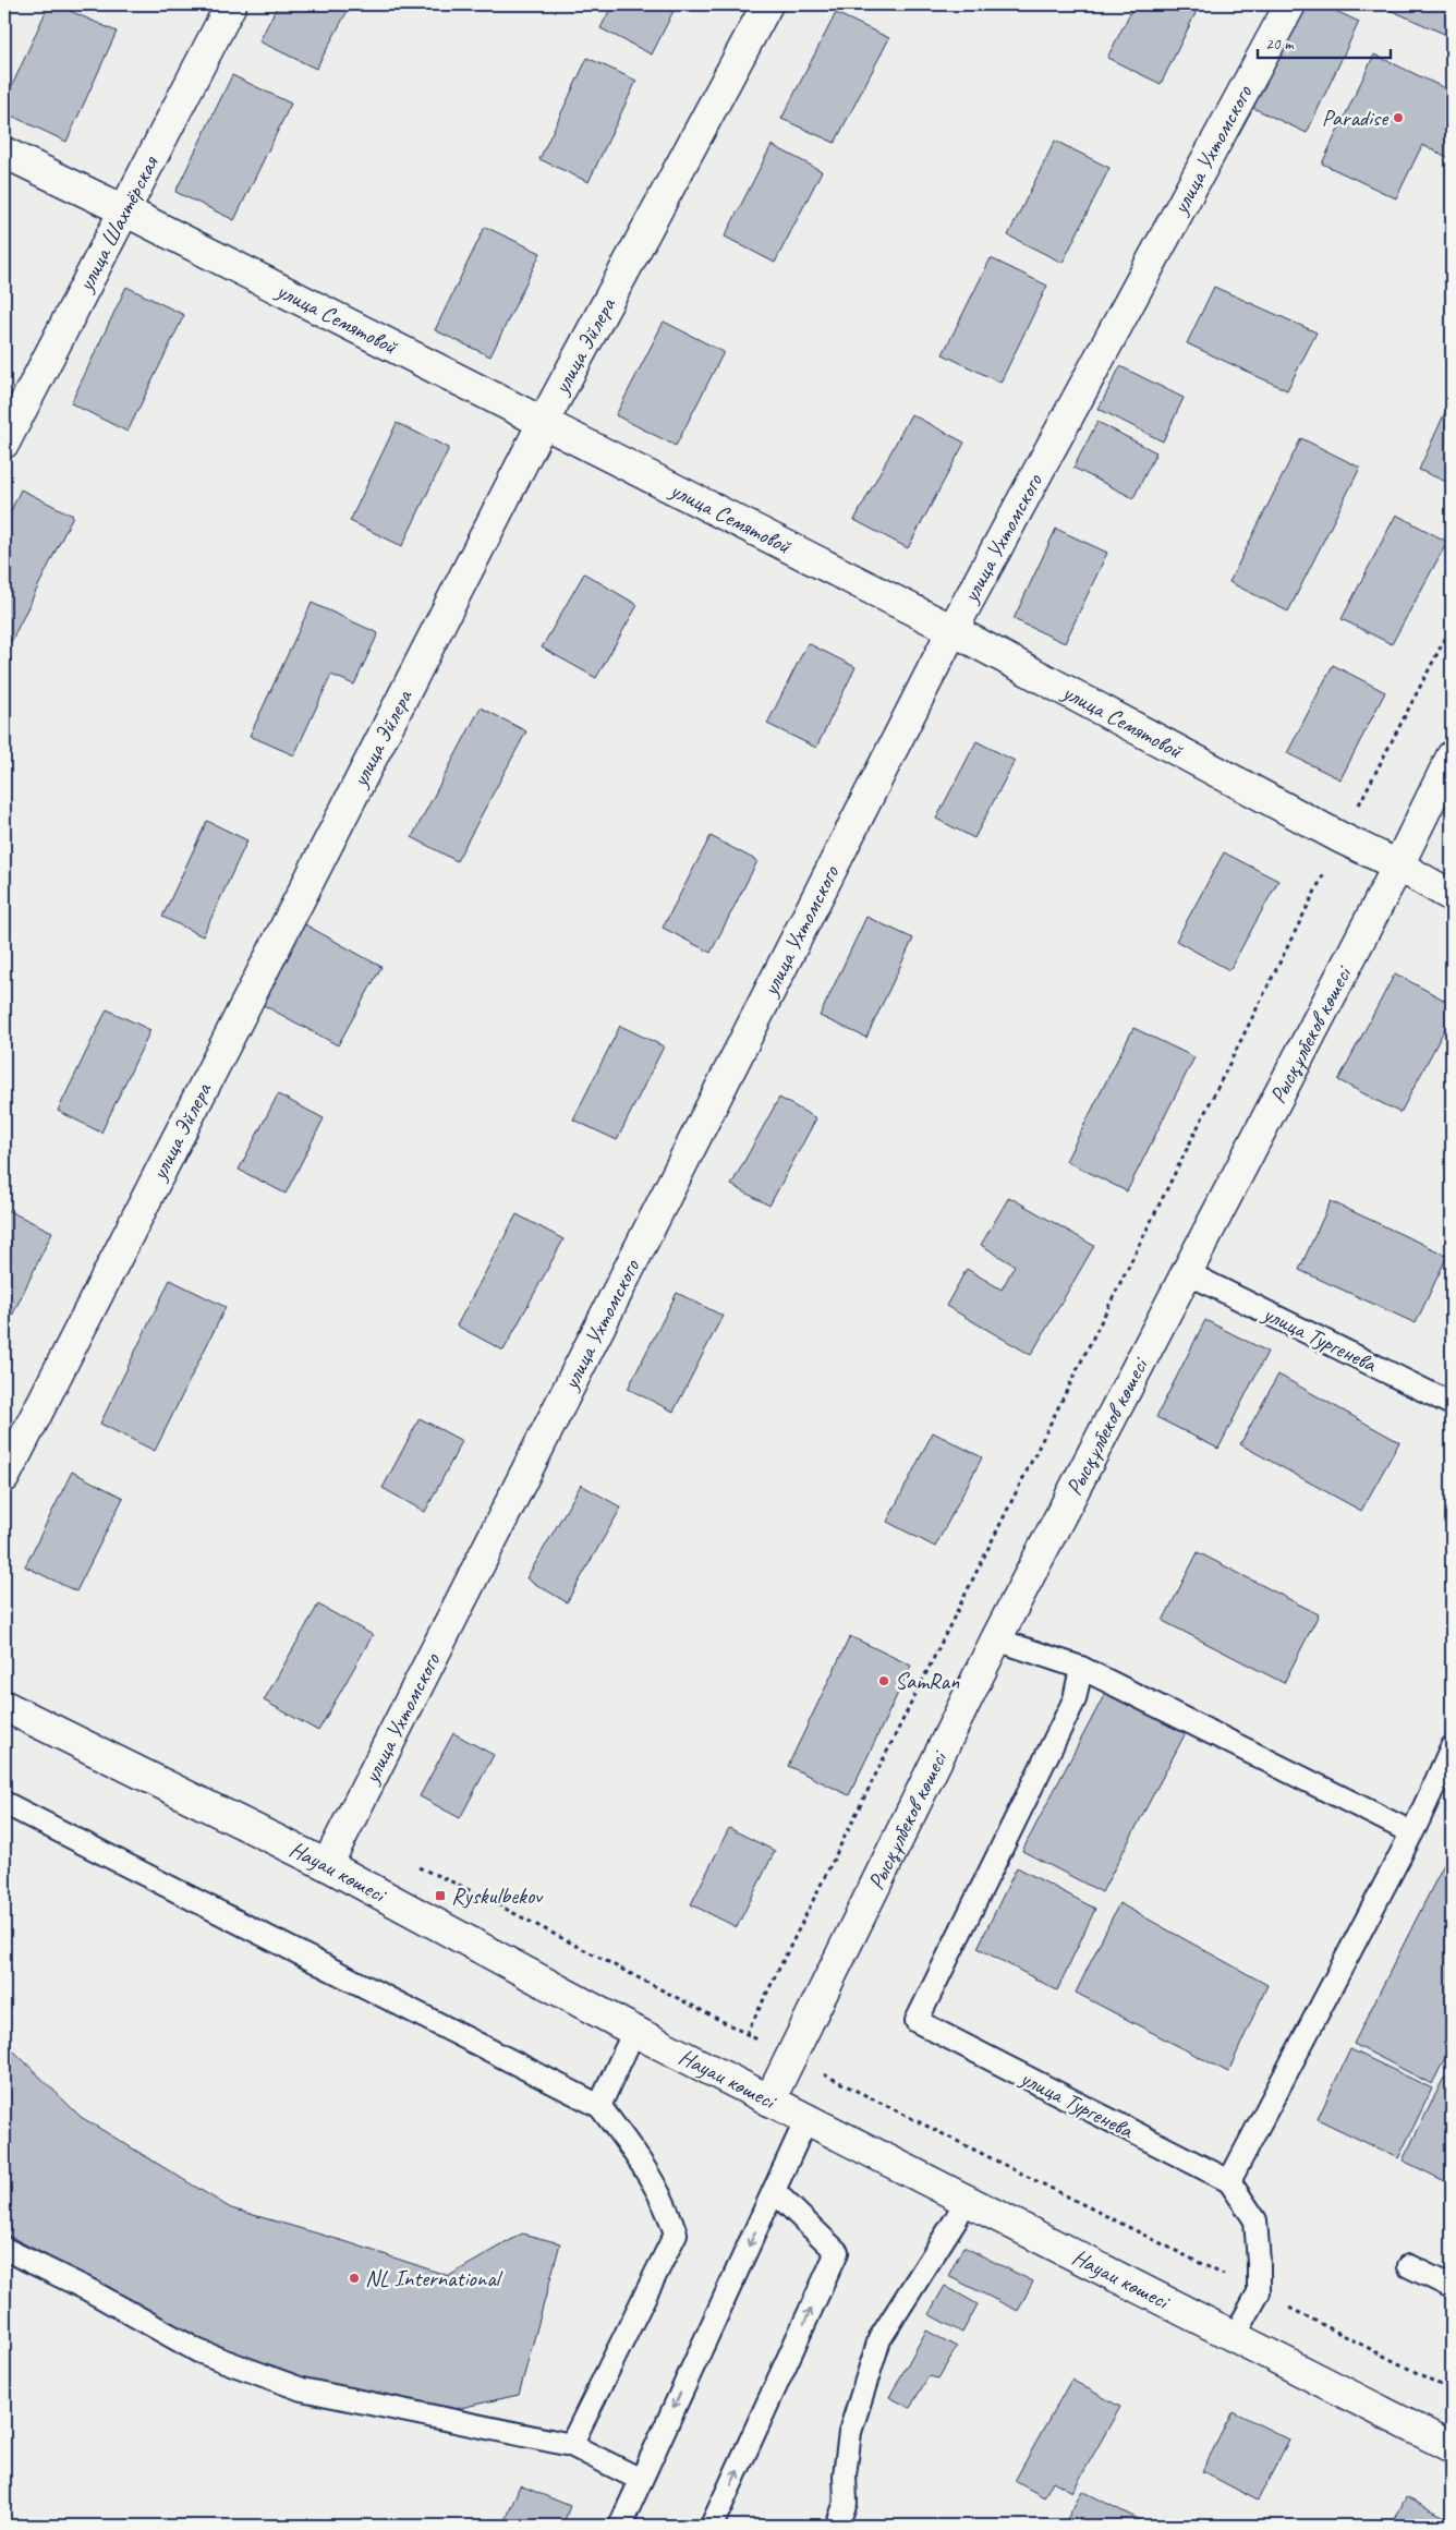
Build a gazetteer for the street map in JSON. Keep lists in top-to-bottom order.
{
  "streets": {
    "street": [
      "улица Ухтомского",
      "улица Шахтёрская",
      "улица Семятовой",
      "улица Эйлера",
      "Рысқұлбеков көшесі",
      "Науаи көшесі"
    ],
    "lane": ["улица Тургенева"]
  },
  "crossings": [
    ["улица Ухтомского", "улица Семятовой"],
    ["улица Ухтомского", "Науаи көшесі"],
    ["улица Шахтёрская", "улица Семятовой"],
    ["улица Семятовой", "улица Эйлера"],
    ["улица Семятовой", "Рысқұлбеков көшесі"],
    ["Рысқұлбеков көшесі", "улица Тургенева"],
    ["Рысқұлбеков көшесі", "Науаи көшесі"]
  ],
  "places": {
    "other": ["Paradise", "SamRan", "NL International"],
    "transit": ["Ryskulbekov"]
  },
  "scale_bar": "20 m"
}
